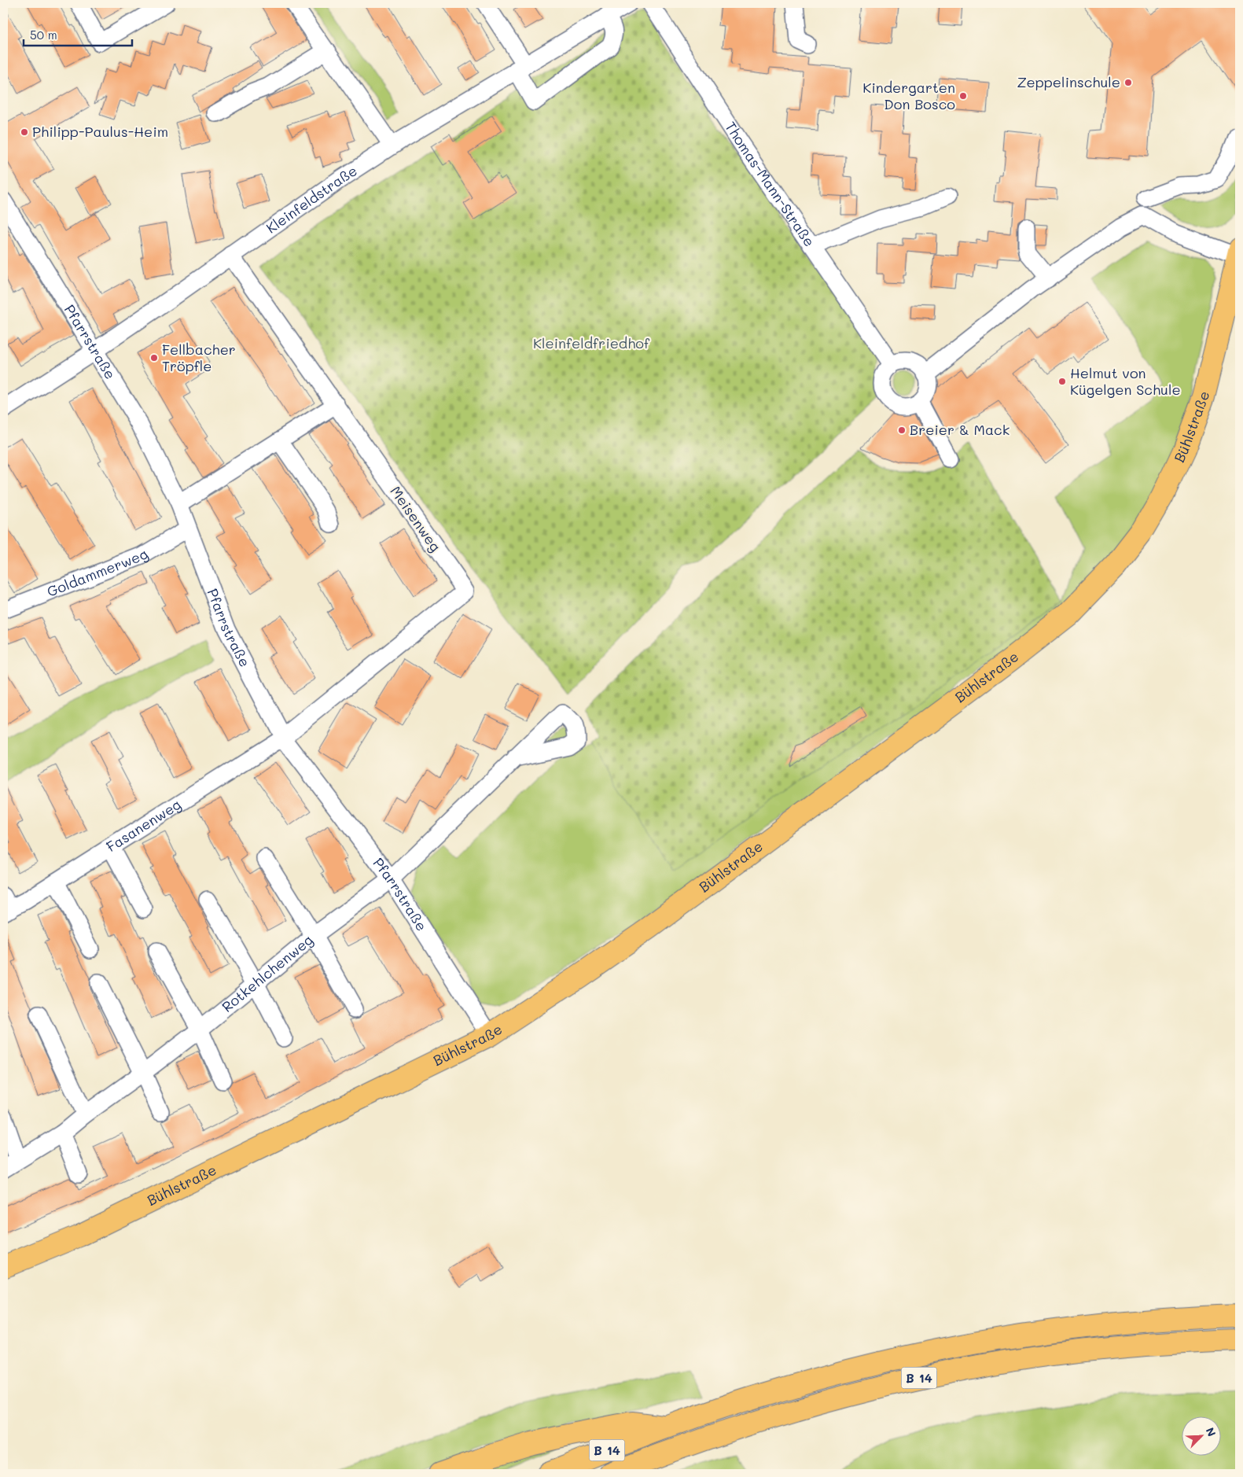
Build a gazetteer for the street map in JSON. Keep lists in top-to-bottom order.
{
  "streets": {
    "main road": ["Bühlstraße", "B 14"],
    "street": [
      "Thomas-Mann-Straße",
      "Kleinfeldstraße",
      "Pfarrstraße",
      "Meisenweg",
      "Goldammerweg",
      "Fasanenweg",
      "Rotkehlchenweg"
    ]
  },
  "crossings": [
    ["Kleinfeldstraße", "Pfarrstraße"],
    ["Kleinfeldstraße", "Meisenweg"],
    ["Pfarrstraße", "Bühlstraße"],
    ["Pfarrstraße", "Meisenweg"],
    ["Pfarrstraße", "Goldammerweg"],
    ["Pfarrstraße", "Fasanenweg"],
    ["Pfarrstraße", "Rotkehlchenweg"],
    ["Meisenweg", "Fasanenweg"]
  ],
  "parks": ["Kleinfeldfriedhof"],
  "places": [
    "Zeppelinschule",
    "Kindergarten Don Bosco",
    "Philipp-Paulus-Heim",
    "Fellbacher Tröpfle",
    "Helmut von Kügelgen Schule",
    "Breier & Mack"
  ],
  "scale_bar": "50 m",
  "north": "top right"
}
